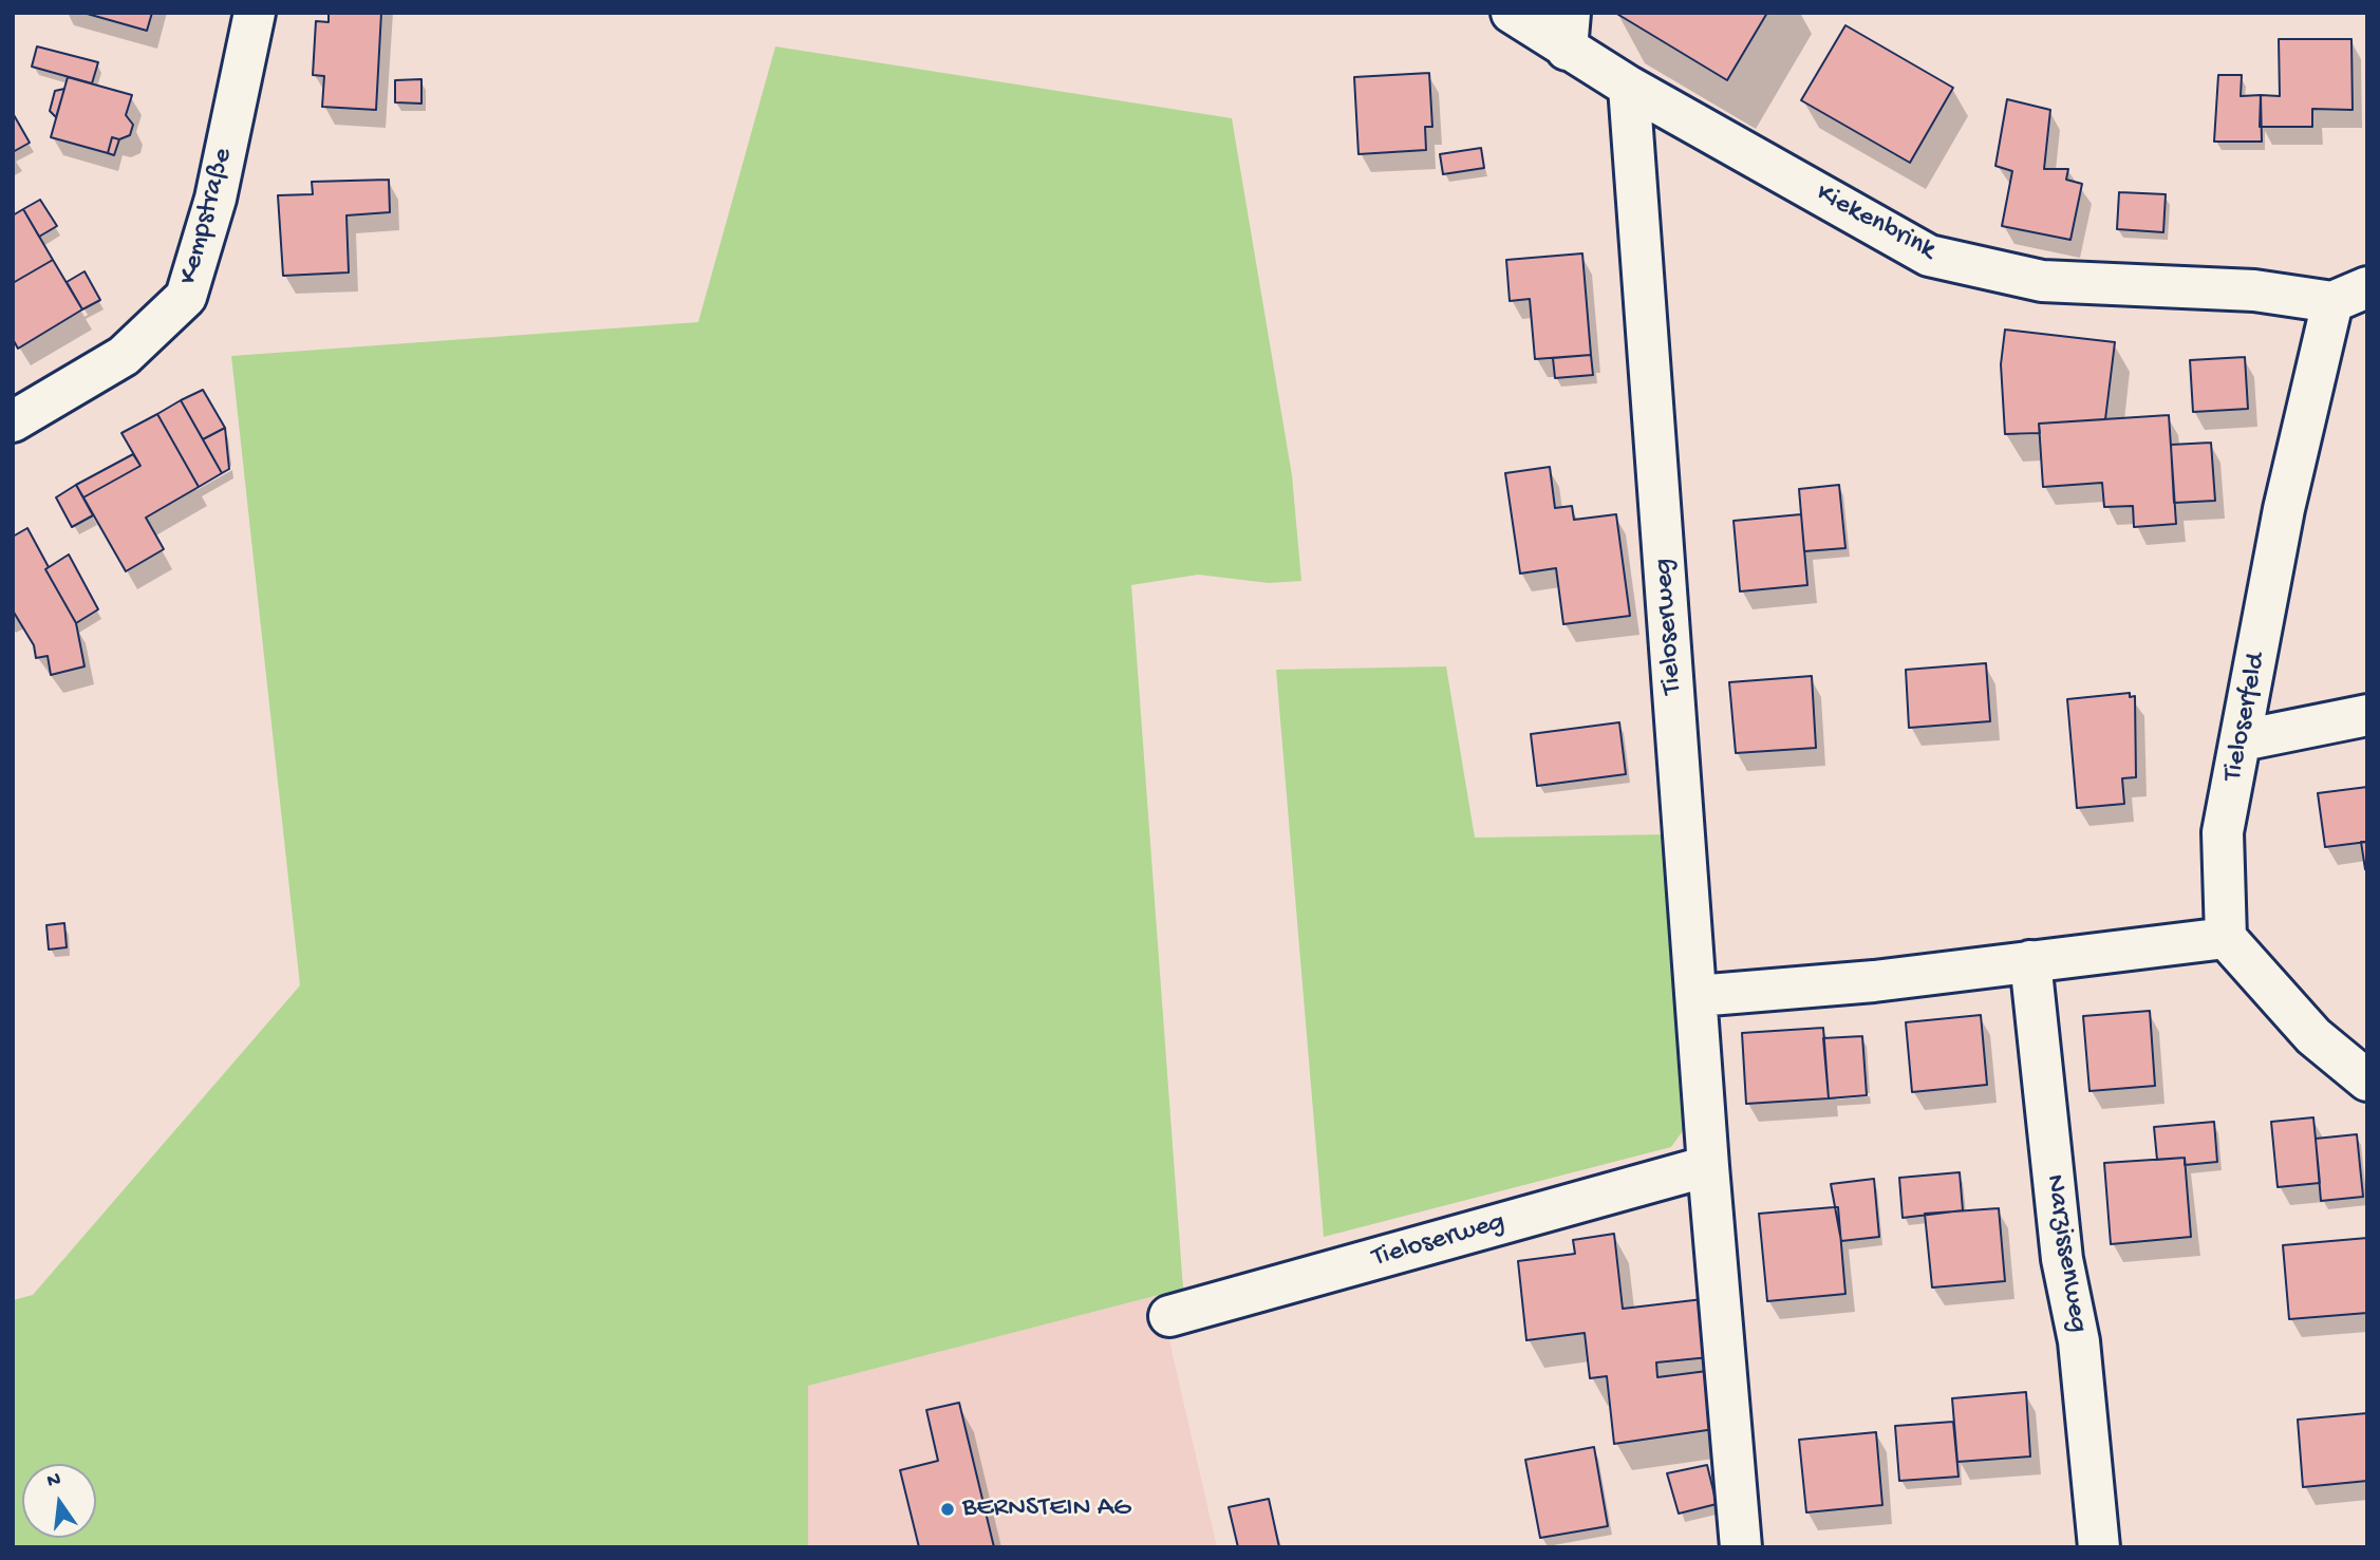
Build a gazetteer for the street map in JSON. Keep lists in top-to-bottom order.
{
  "streets": {
    "street": [
      "Kempstraße",
      "Kiekenbrink",
      "Tieloserweg",
      "Tieloserfeld",
      "Narzissenweg"
    ]
  },
  "crossings": [
    ["Kiekenbrink", "Tieloserweg"],
    ["Kiekenbrink", "Tieloserfeld"]
  ],
  "places": ["BERNSTEIN AG"],
  "north": "top"
}
